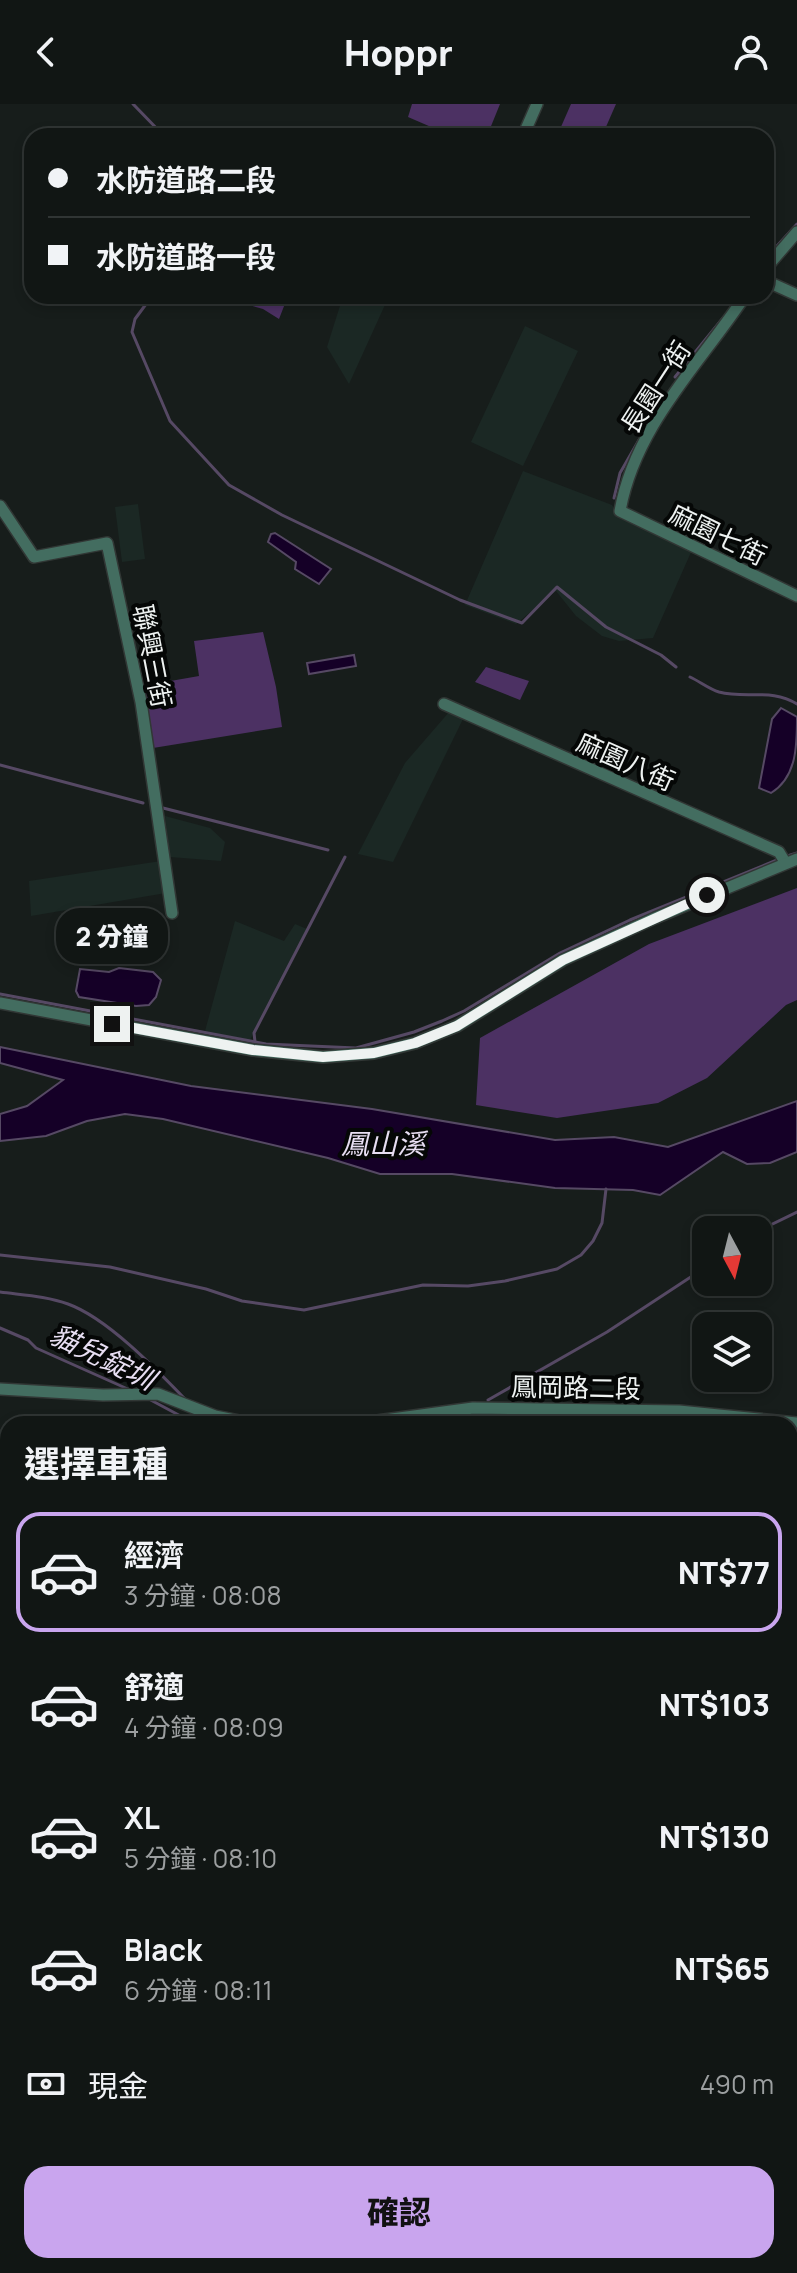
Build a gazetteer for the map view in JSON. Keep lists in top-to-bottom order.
{
  "streets": {
    "street": [
      "長園一街",
      "麻園七街",
      "聯興三街",
      "麻園八街",
      "鳳岡路二段"
    ]
  },
  "crossings": [
    ["長園一街", "麻園七街"]
  ],
  "water": ["鳳山溪", "貓兒錠圳"],
  "north": "bottom",
  "page": {
    "header": "Hoppr",
    "banner": ["水防道路二段", "水防道路一段"],
    "bubble": "2 分鐘",
    "heading": "選擇車種",
    "list": [
      {
        "name": "經濟",
        "note": "3 分鐘 · 08:08",
        "value": "NT$77"
      },
      {
        "name": "舒適",
        "note": "4 分鐘 · 08:09",
        "value": "NT$103"
      },
      {
        "name": "XL",
        "note": "5 分鐘 · 08:10",
        "value": "NT$130"
      },
      {
        "name": "Black",
        "note": "6 分鐘 · 08:11",
        "value": "NT$65"
      }
    ],
    "pay": ["現金", "490 m"],
    "buttons": "確認"
  }
}
